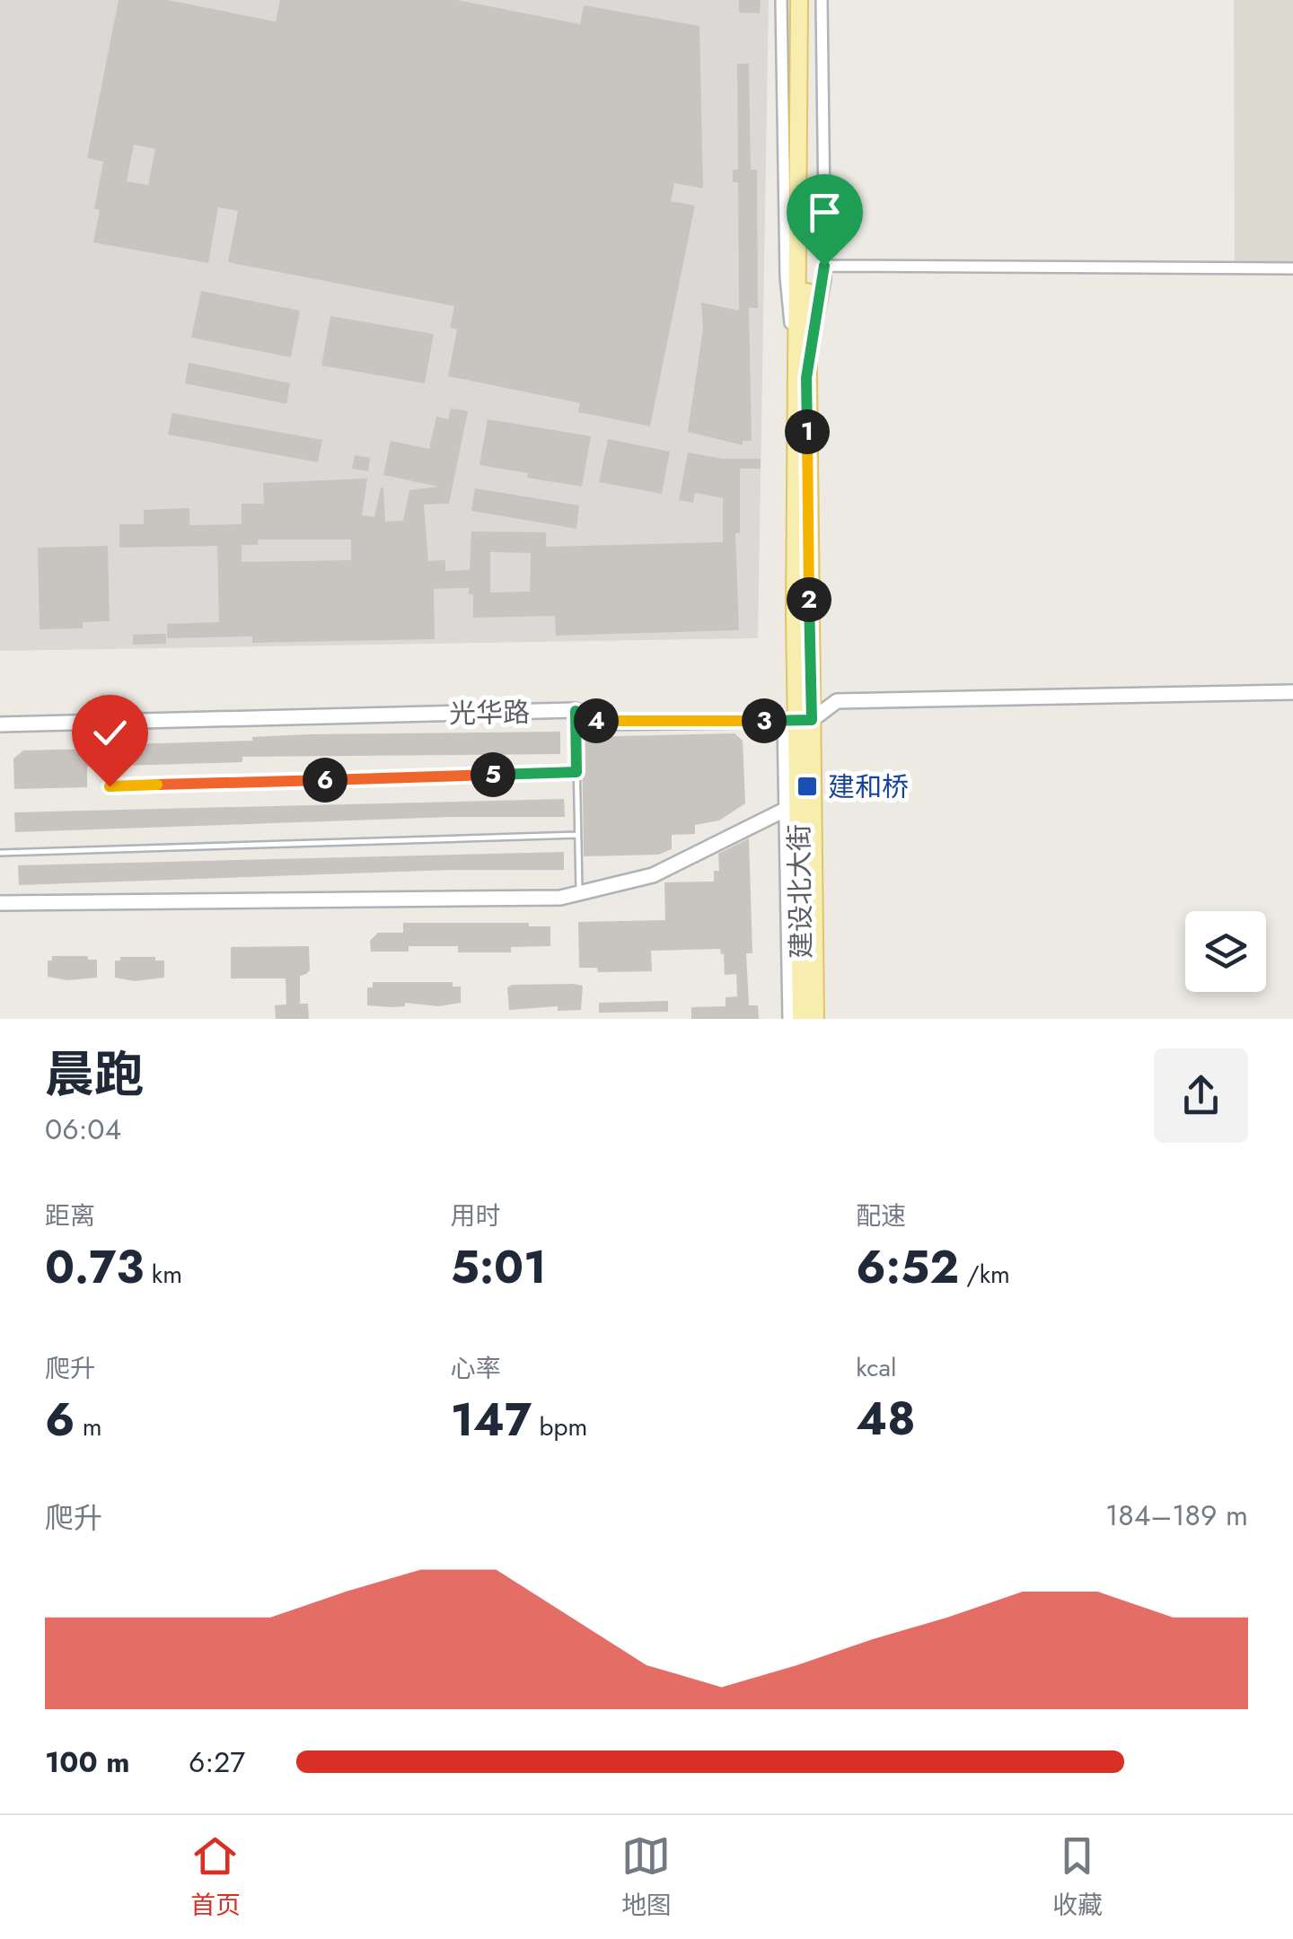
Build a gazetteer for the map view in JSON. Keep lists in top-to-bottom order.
{
  "streets": {
    "main road": ["建设北大街"],
    "street": ["光华路"]
  },
  "crossings": [
    ["光华路", "建设北大街"]
  ],
  "places": {
    "transit": ["建和桥"]
  },
  "page": {
    "pins": [
      "1",
      "2",
      "3",
      "4",
      "5",
      "6"
    ],
    "heading": ["晨跑", "06:04"],
    "stats": [
      ["距离", "0.73 km"],
      ["用时", "5:01"],
      ["配速", "6:52 /km"],
      ["爬升", "6 m"],
      ["心率", "147 bpm"],
      ["kcal", "48"]
    ],
    "chart": ["爬升", "184–189 m"],
    "list": [
      {
        "name": "100 m",
        "note": "6:27"
      }
    ],
    "tabs": ["首页", "地图", "收藏"]
  }
}
